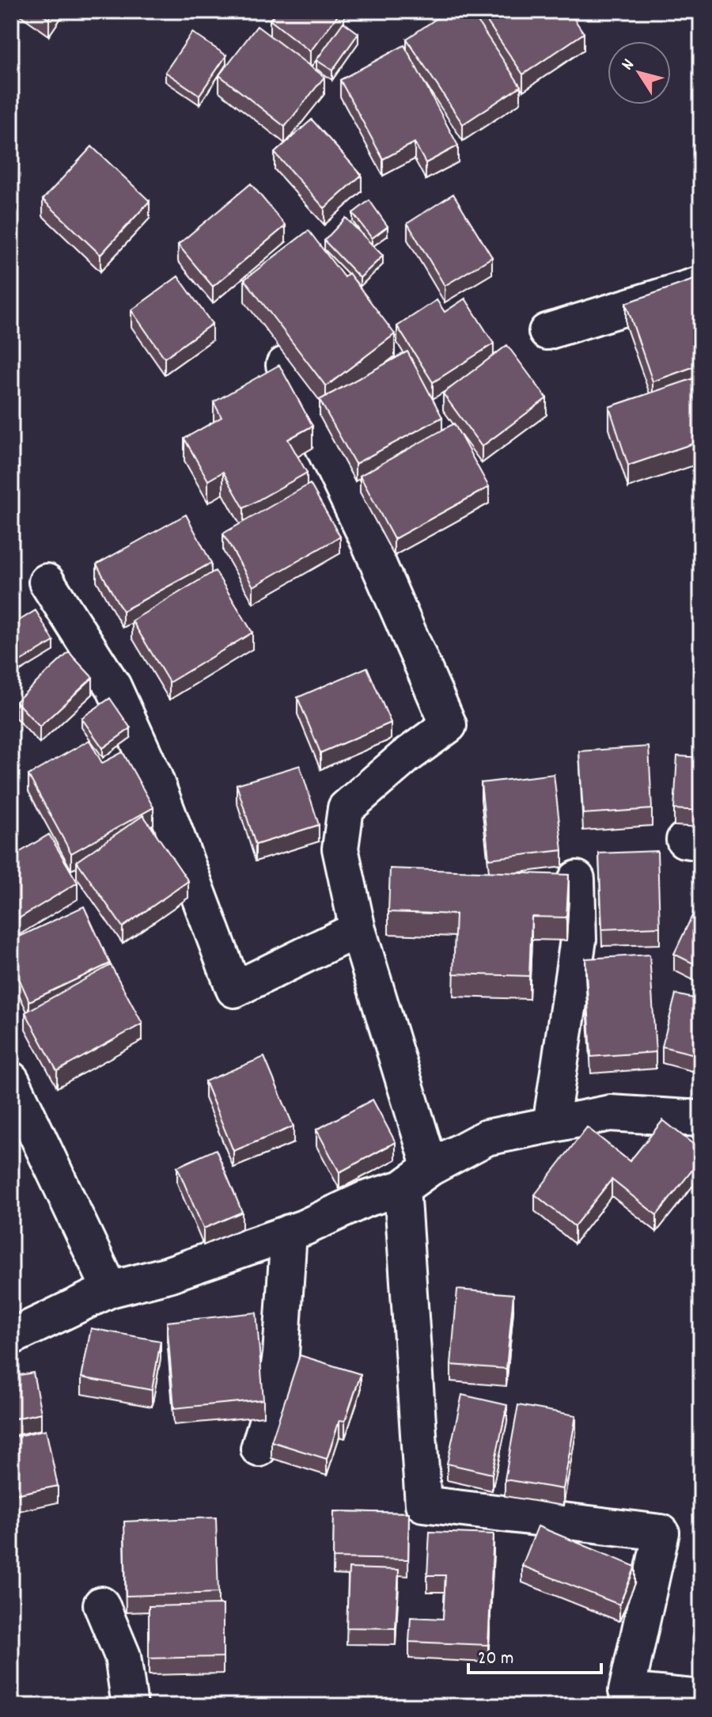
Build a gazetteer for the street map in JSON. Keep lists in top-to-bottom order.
{
  "scale_bar": "20 m",
  "north": "top left"
}
